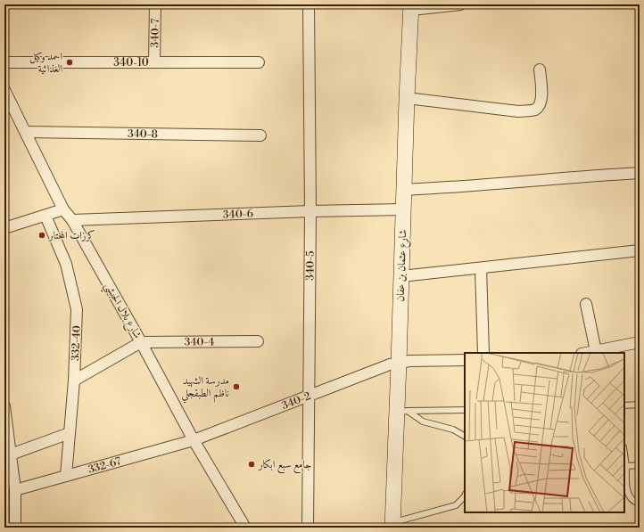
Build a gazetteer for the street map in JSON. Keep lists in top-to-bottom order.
{
  "streets": {
    "street": [
      "340-7",
      "340-10",
      "340-8",
      "340-6",
      "340-5",
      "شارع عثمان بن عفان",
      "شارع بلال الحبشي",
      "340-4",
      "332-40",
      "340-2",
      "332-67"
    ]
  },
  "crossings": [
    ["340-7", "340-10"],
    ["340-8", "شارع بلال الحبشي"],
    ["340-6", "340-5"],
    ["340-6", "شارع عثمان بن عفان"],
    ["340-6", "شارع بلال الحبشي"],
    ["340-5", "340-2"],
    ["شارع عثمان بن عفان", "340-2"],
    ["شارع بلال الحبشي", "340-4"],
    ["شارع بلال الحبشي", "340-2"],
    ["شارع بلال الحبشي", "332-67"],
    ["332-40", "332-67"],
    ["340-2", "332-67"]
  ],
  "places": [
    "احمد وكيل الغذائية",
    "كرزات المختار",
    "مدرسة الشهيد ناظم الطبقجلي",
    "جامع سبع ابكار"
  ]
}
